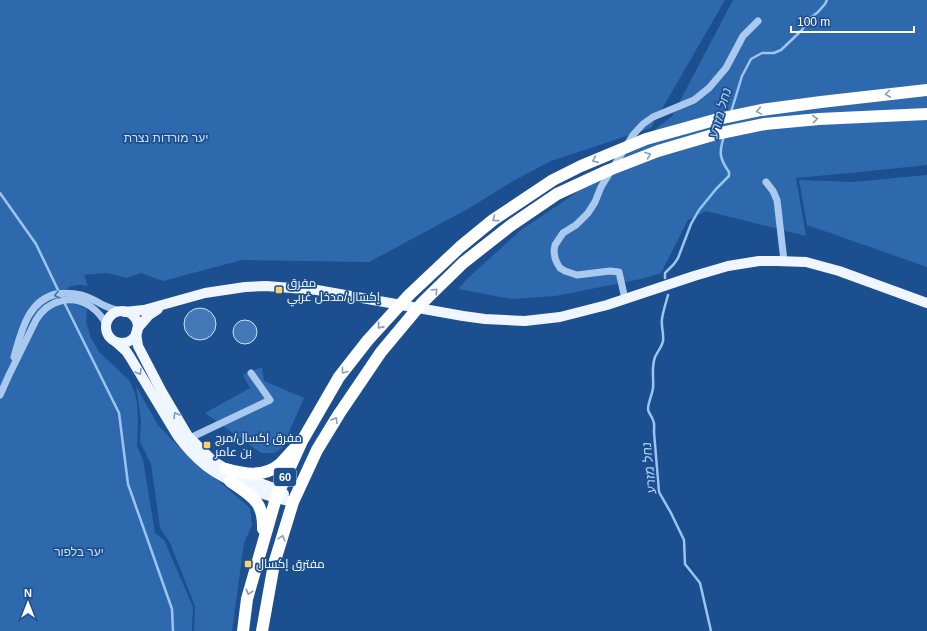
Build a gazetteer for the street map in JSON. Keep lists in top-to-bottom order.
{
  "streets": {
    "highway": ["60"]
  },
  "water": ["נחל מזרע"],
  "parks": ["יער מורדות נצרת", "יער בלפור"],
  "places": {
    "transit": ["مفرق إكسال/مدخل غربي", "مفرق إكسال/مرج بن عامر", "مفترق إكسال"]
  },
  "scale_bar": "100 m",
  "north": "top"
}
